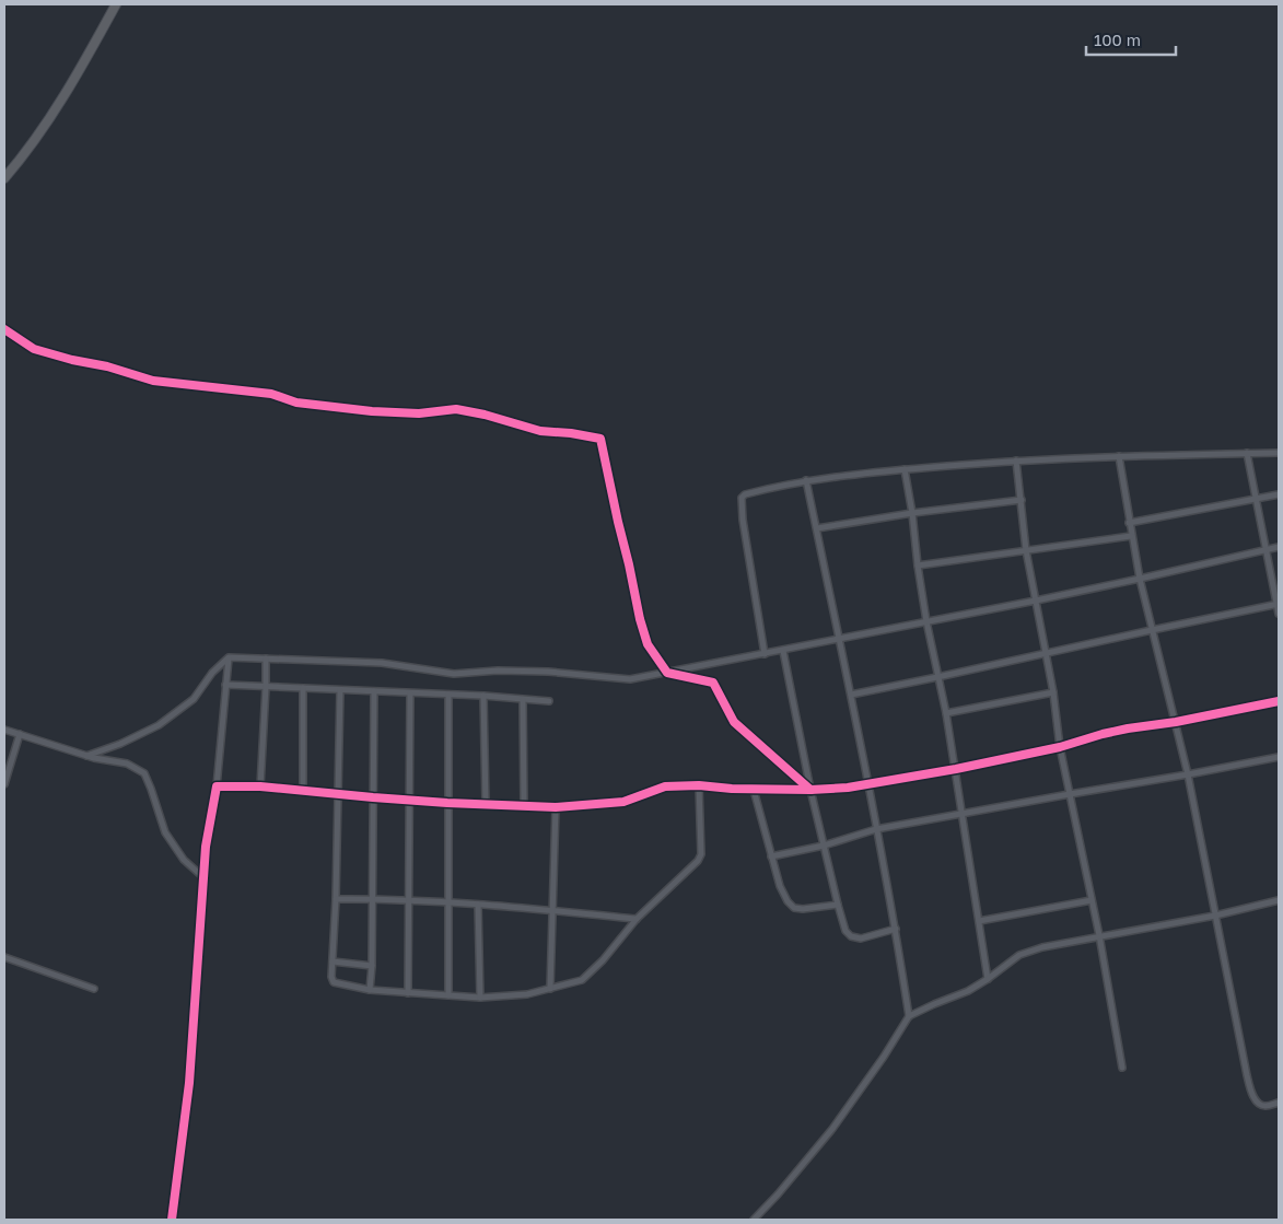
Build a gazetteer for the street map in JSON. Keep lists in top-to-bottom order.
{
  "scale_bar": "100 m"
}
